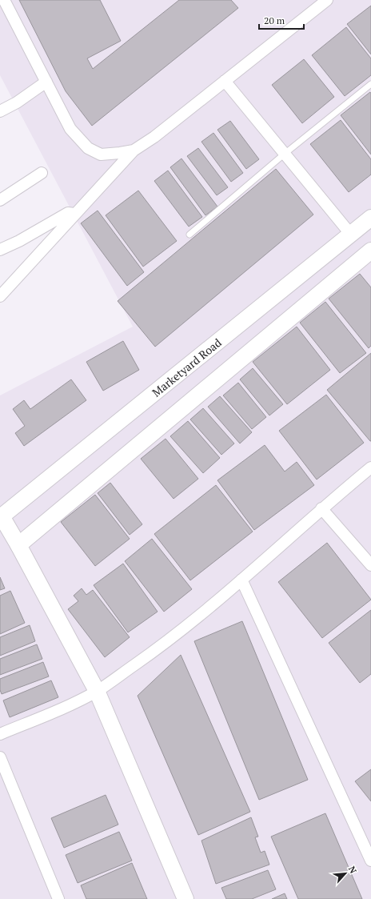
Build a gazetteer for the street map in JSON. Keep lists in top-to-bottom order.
{
  "streets": {
    "street": ["Marketyard Road"]
  },
  "scale_bar": "20 m",
  "north": "top right"
}
